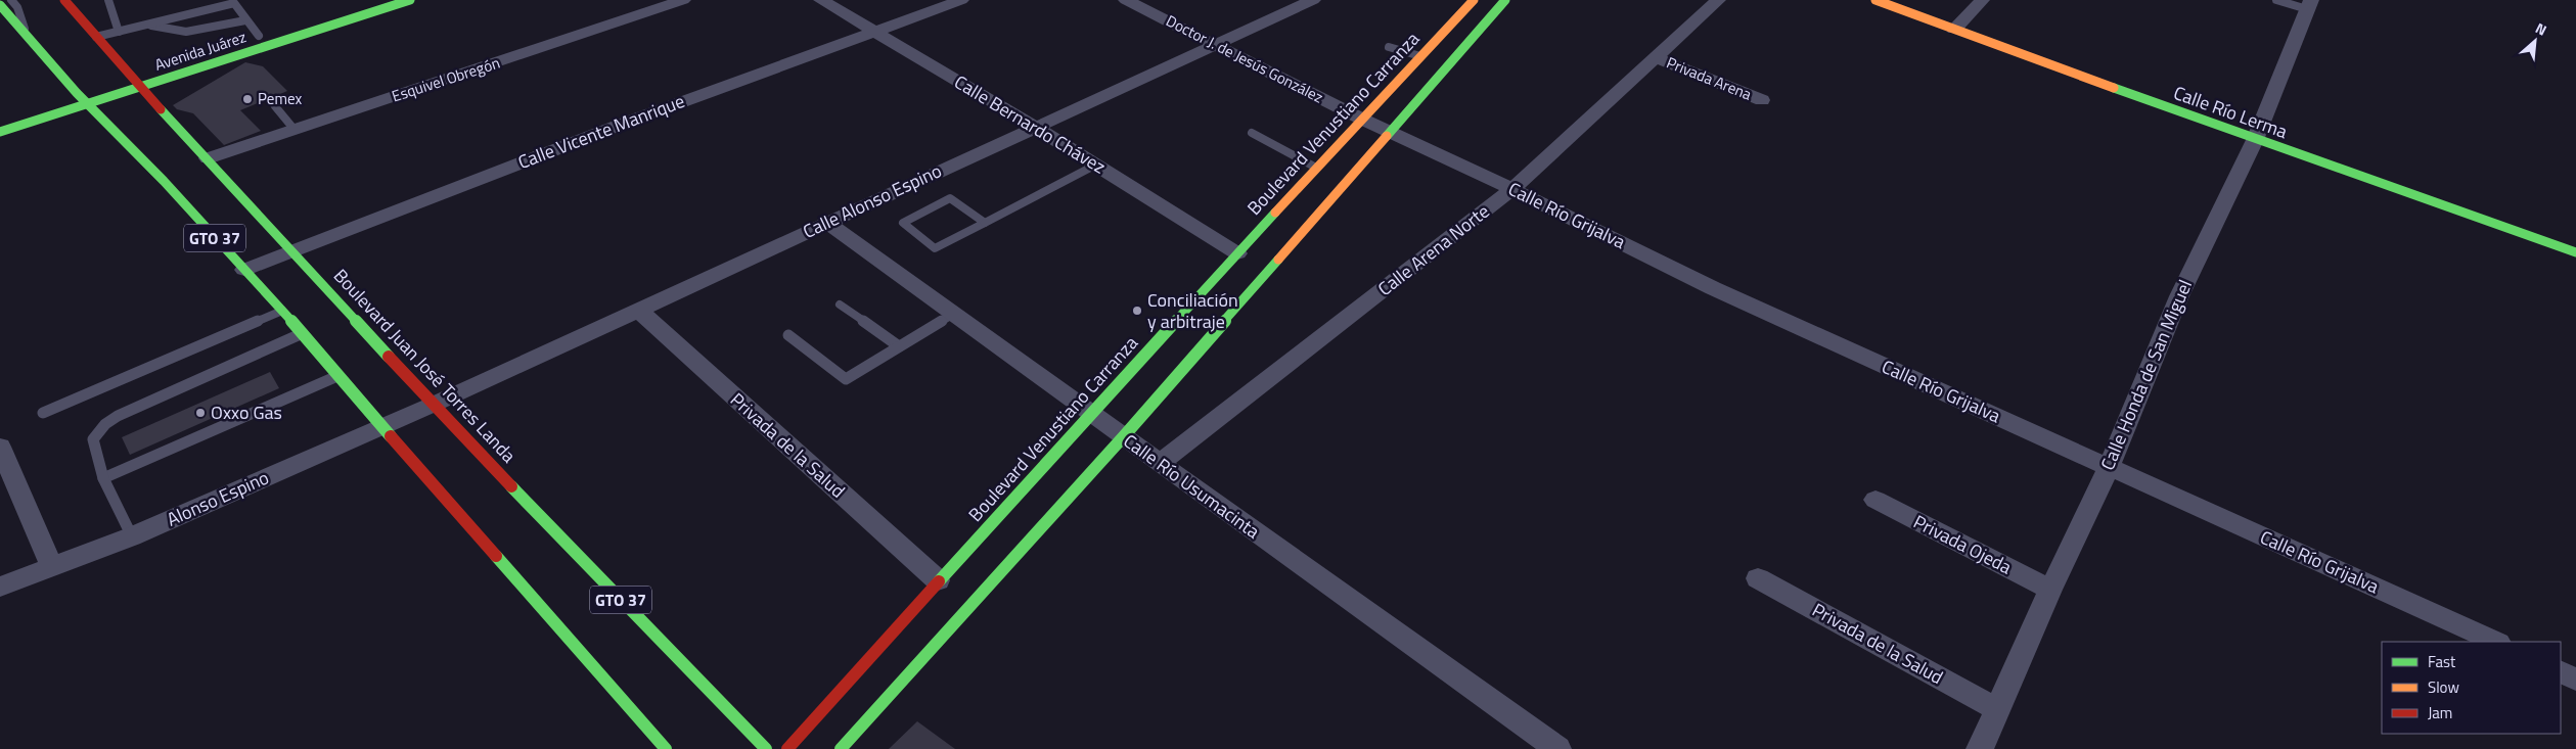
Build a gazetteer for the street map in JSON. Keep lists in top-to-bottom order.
{
  "streets": {
    "main road": [
      "Avenida Juárez",
      "Calle Río Lerma",
      "Boulevard Venustiano Carranza",
      "GTO 37",
      "Boulevard Juan José Torres Landa"
    ],
    "street": [
      "Doctor J. de Jesús González",
      "Privada Arena",
      "Esquivel Obregón",
      "Calle Bernardo Chávez",
      "Calle Vicente Manrique",
      "Calle Alonso Espino",
      "Calle Río Grijalva",
      "Calle Arena Norte",
      "Calle Honda de San Miguel",
      "Privada de la Salud",
      "Calle Río Usumacinta",
      "Alonso Espino",
      "Privada Ojeda"
    ]
  },
  "crossings": [
    ["Avenida Juárez", "GTO 37"],
    ["Avenida Juárez", "Boulevard Juan José Torres Landa"],
    ["Doctor J. de Jesús González", "Boulevard Venustiano Carranza"],
    ["Doctor J. de Jesús González", "Calle Alonso Espino"],
    ["Doctor J. de Jesús González", "Calle Río Grijalva"],
    ["Privada Arena", "Calle Arena Norte"],
    ["Esquivel Obregón", "Boulevard Juan José Torres Landa"],
    ["Calle Río Lerma", "Calle Honda de San Miguel"],
    ["Boulevard Venustiano Carranza", "Calle Bernardo Chávez"],
    ["Boulevard Venustiano Carranza", "Privada de la Salud"],
    ["Boulevard Venustiano Carranza", "Calle Río Usumacinta"],
    ["Calle Bernardo Chávez", "Calle Vicente Manrique"],
    ["Calle Bernardo Chávez", "Calle Alonso Espino"],
    ["Calle Vicente Manrique", "GTO 37"],
    ["Calle Vicente Manrique", "Boulevard Juan José Torres Landa"],
    ["Calle Alonso Espino", "Boulevard Juan José Torres Landa"],
    ["Calle Alonso Espino", "Privada de la Salud"],
    ["Calle Alonso Espino", "Calle Río Usumacinta"],
    ["Calle Alonso Espino", "Alonso Espino"],
    ["Calle Río Grijalva", "Calle Arena Norte"],
    ["Calle Río Grijalva", "Calle Honda de San Miguel"],
    ["GTO 37", "Alonso Espino"],
    ["Calle Arena Norte", "Calle Río Usumacinta"],
    ["Boulevard Juan José Torres Landa", "Alonso Espino"],
    ["Calle Honda de San Miguel", "Privada de la Salud"],
    ["Calle Honda de San Miguel", "Privada Ojeda"]
  ],
  "places": ["Pemex", "Conciliación y arbitraje", "Oxxo Gas"],
  "legend": ["Fast", "Slow", "Jam"],
  "north": "top right"
}
